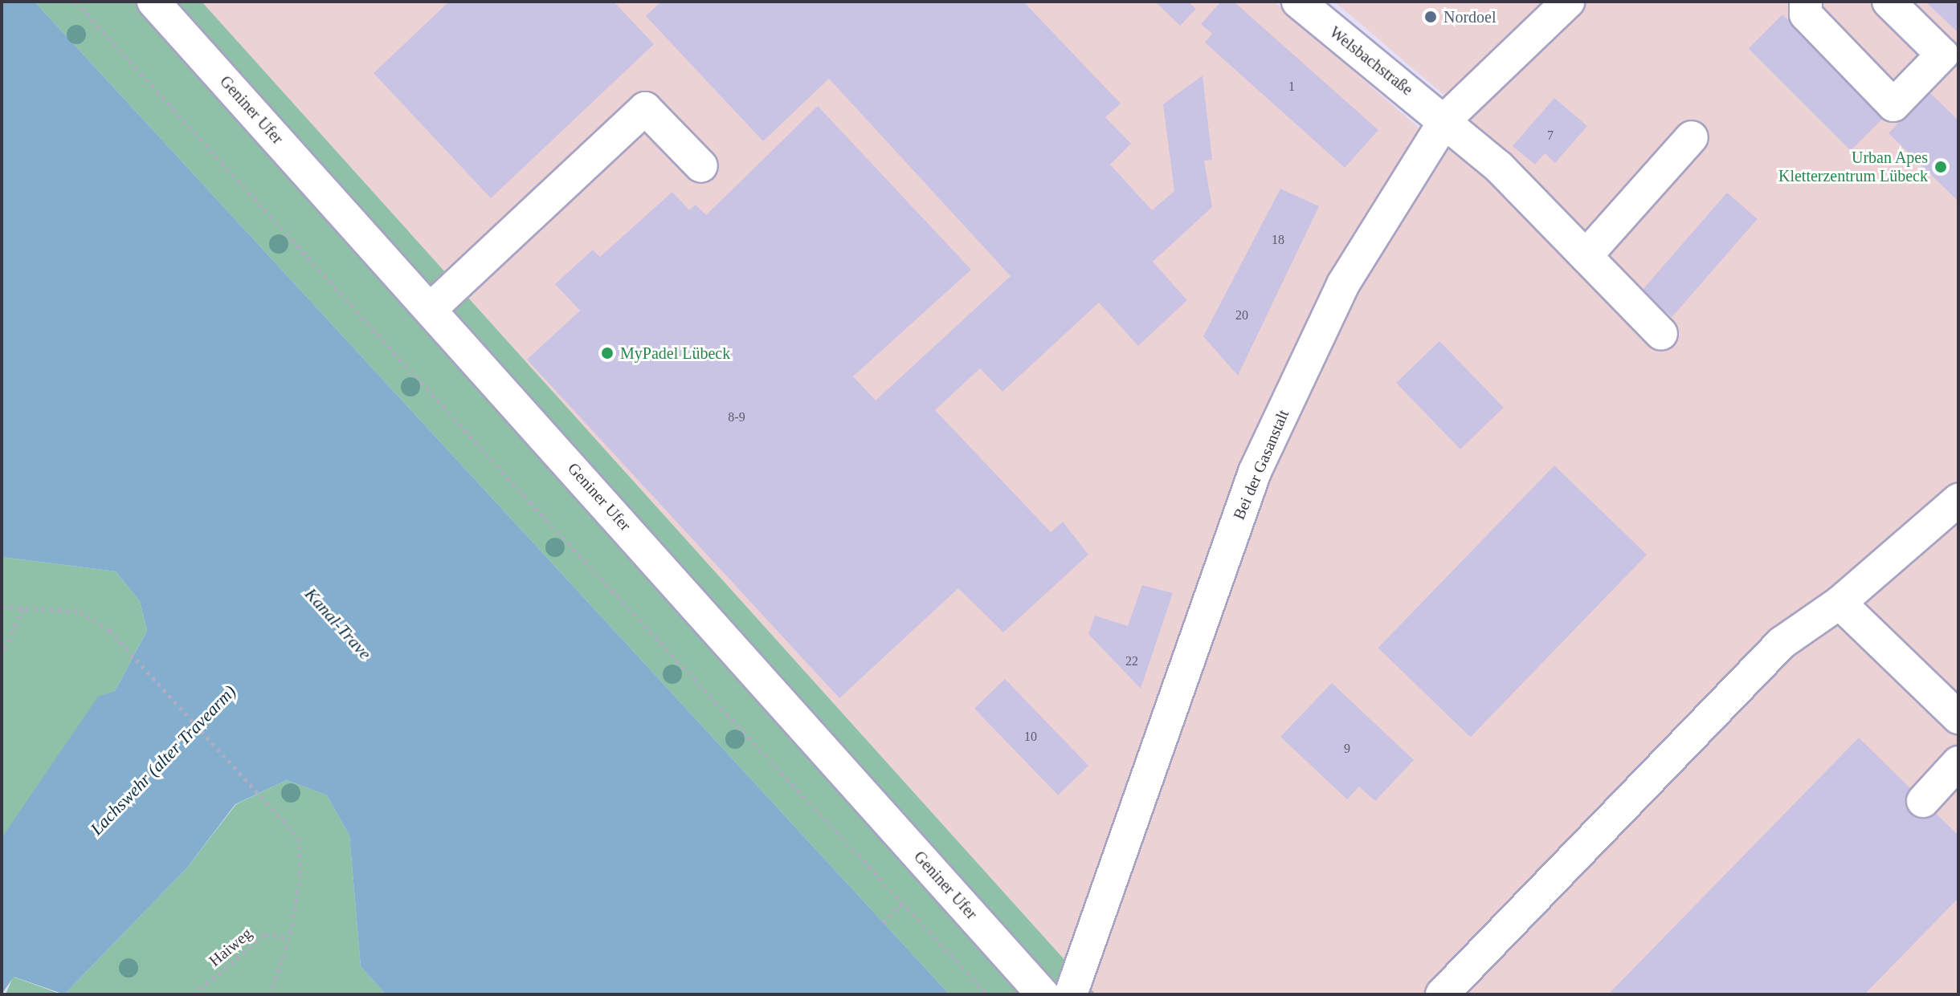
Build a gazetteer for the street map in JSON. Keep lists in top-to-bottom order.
{
  "streets": {
    "street": ["Welsbachstraße", "Geniner Ufer", "Bei der Gasanstalt"],
    "path": ["Haiweg"]
  },
  "crossings": [
    ["Welsbachstraße", "Bei der Gasanstalt"]
  ],
  "water": ["Kanal-Trave", "Lachswehr (alter Travearm)"],
  "places": ["Nordoel", "Urban Apes Kletterzentrum Lübeck", "MyPadel Lübeck"],
  "house_numbers": [
    "1",
    "7",
    "18",
    "20",
    "8-9",
    "22",
    "10",
    "9"
  ]
}
